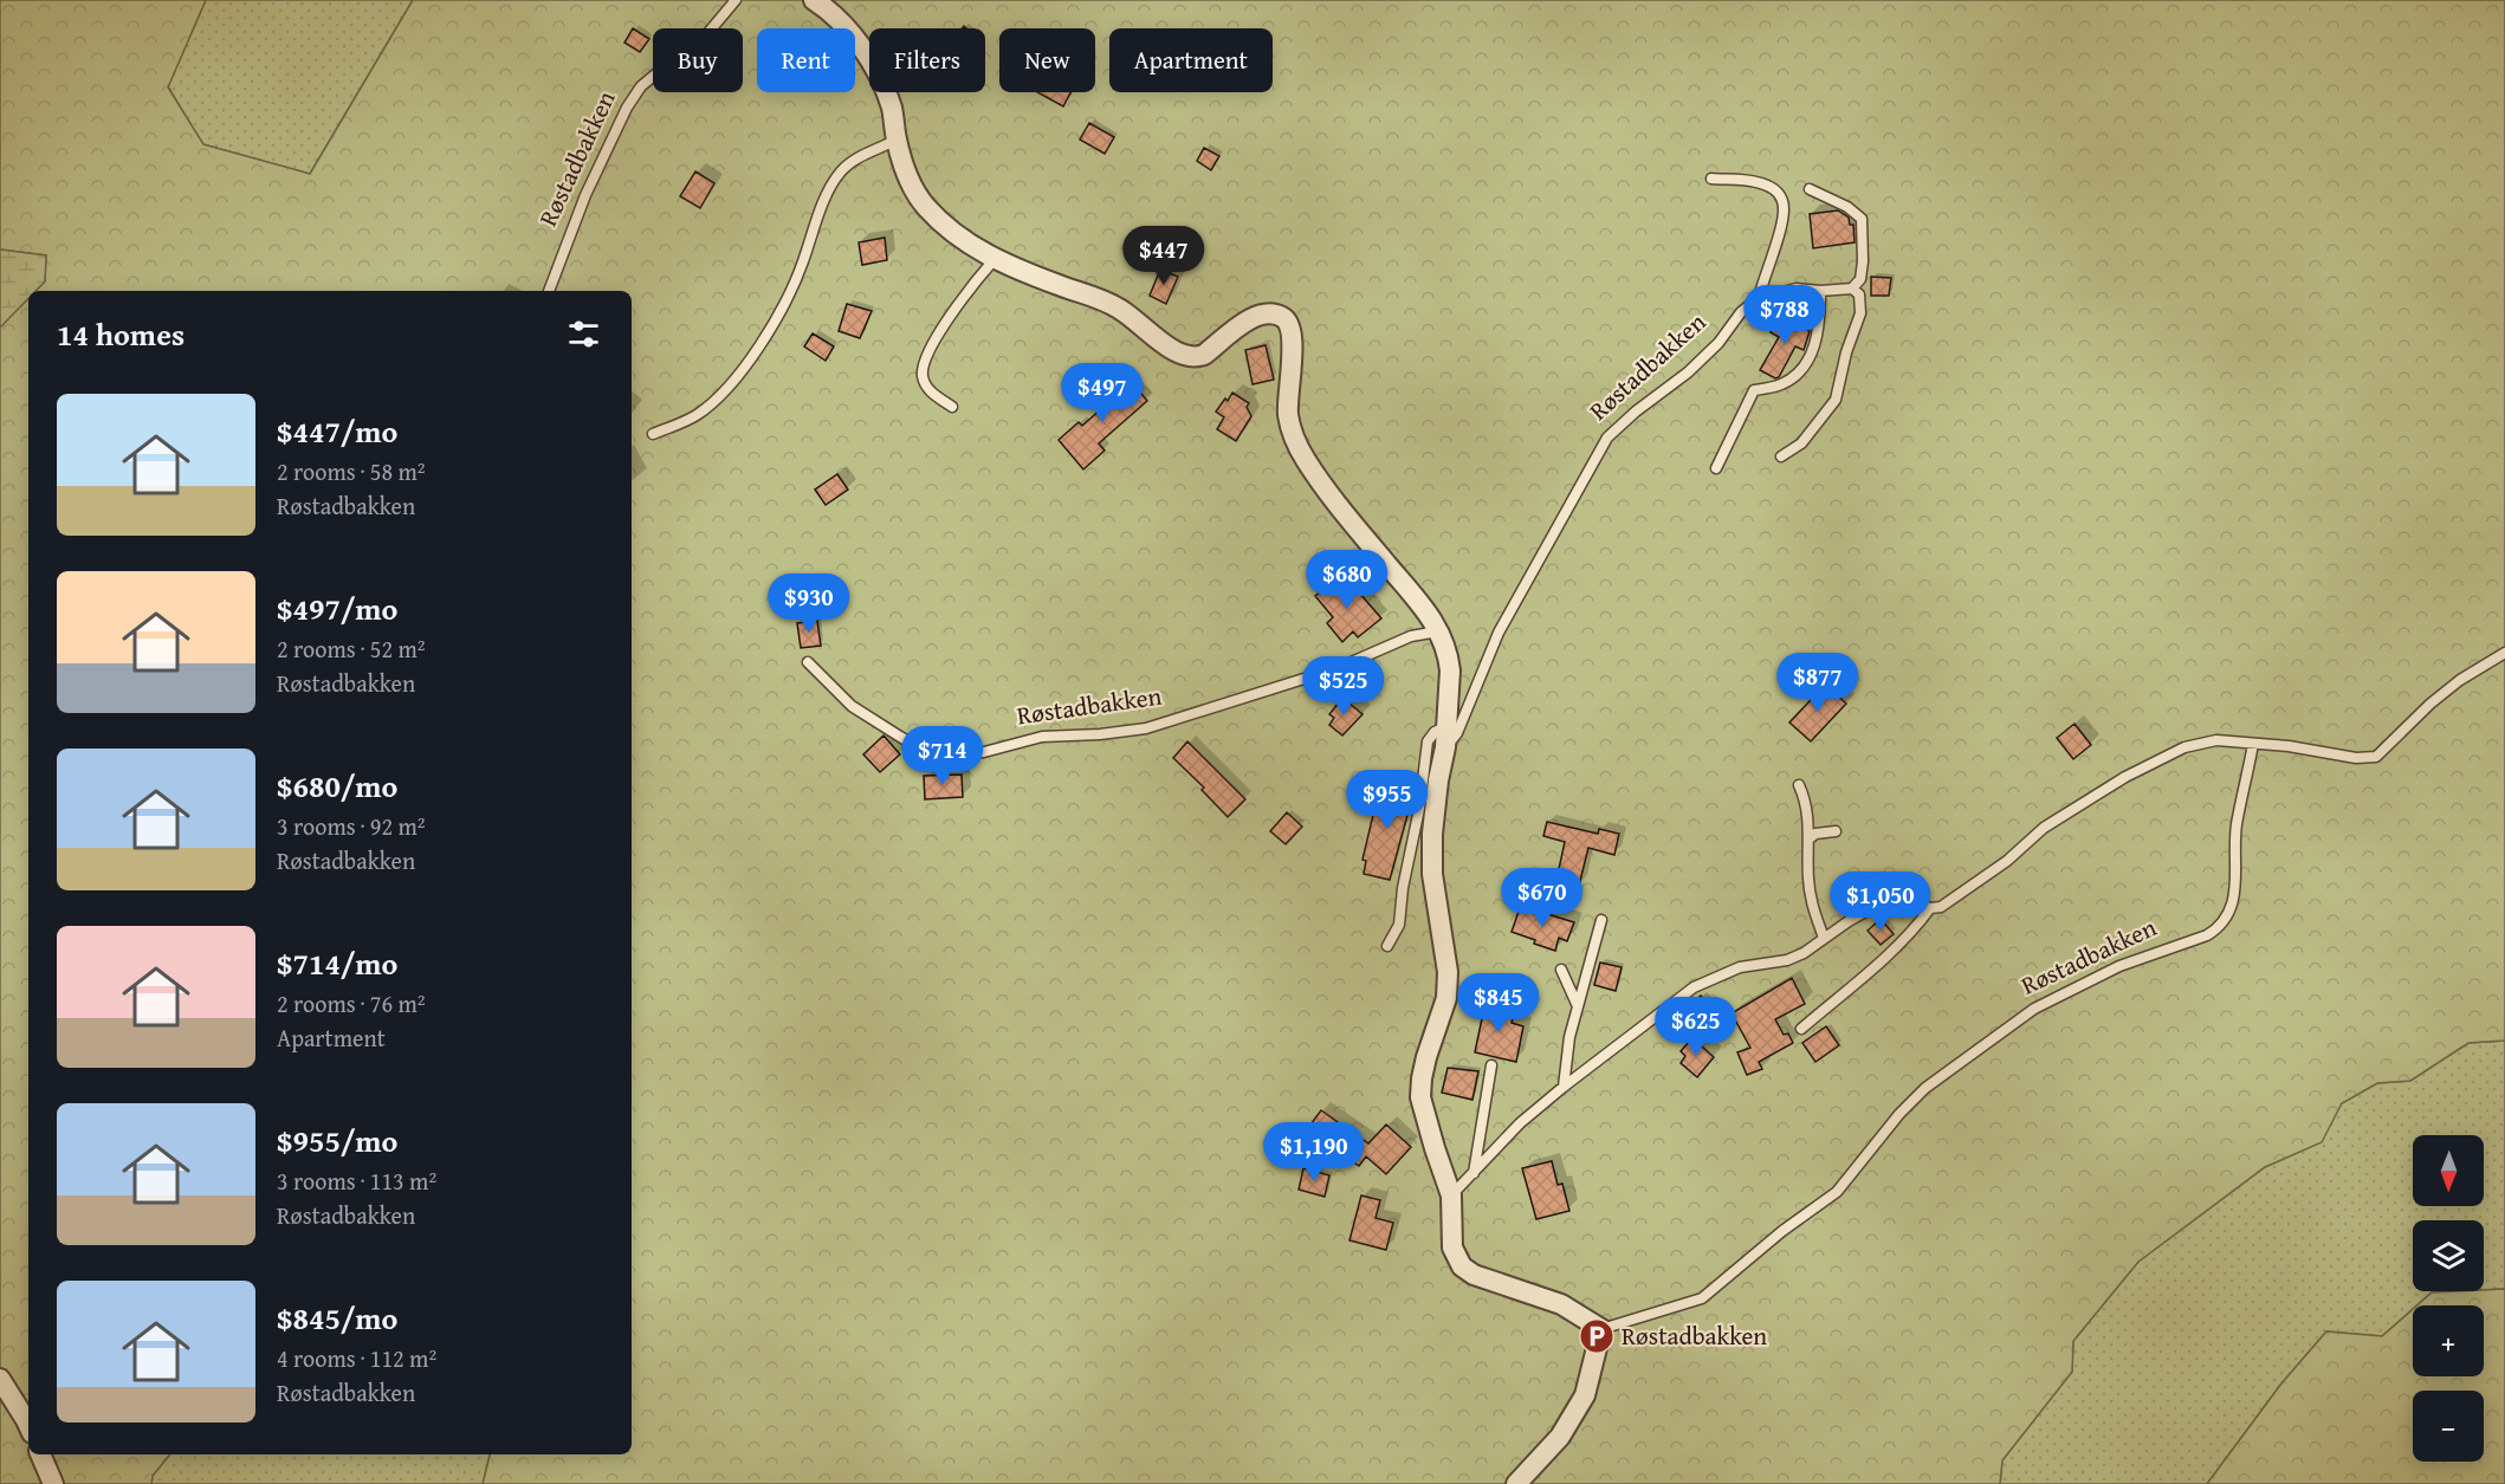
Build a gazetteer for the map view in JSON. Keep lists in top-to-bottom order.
{
  "streets": {
    "street": ["Røstadbakken"]
  },
  "places": {
    "parking": ["Røstadbakken"]
  },
  "north": "bottom",
  "page": {
    "chip": [
      "Buy",
      "Rent",
      "Filters",
      "New",
      "Apartment"
    ],
    "price": [
      "$447",
      "$788",
      "$497",
      "$680",
      "$930",
      "$877",
      "$525",
      "$714",
      "$955",
      "$670",
      "$1,050",
      "$845",
      "$625",
      "$1,190"
    ],
    "heading": "14 homes",
    "list": [
      {
        "name": "$447/mo",
        "note": "2 rooms · 58 m² · Røstadbakken"
      },
      {
        "name": "$497/mo",
        "note": "2 rooms · 52 m² · Røstadbakken"
      },
      {
        "name": "$680/mo",
        "note": "3 rooms · 92 m² · Røstadbakken"
      },
      {
        "name": "$714/mo",
        "note": "2 rooms · 76 m² · Apartment"
      },
      {
        "name": "$955/mo",
        "note": "3 rooms · 113 m² · Røstadbakken"
      },
      {
        "name": "$845/mo",
        "note": "4 rooms · 112 m² · Røstadbakken"
      }
    ],
    "map_buttons": ["+", "−"]
  }
}
